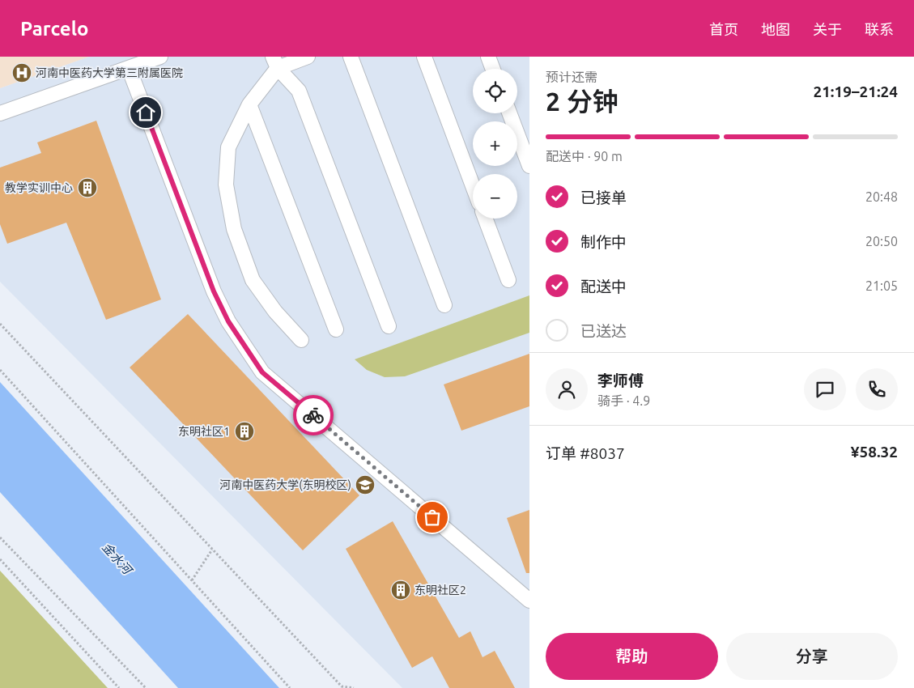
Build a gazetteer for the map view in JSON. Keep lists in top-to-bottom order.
{
  "water": ["金水河"],
  "places": {
    "hospital": ["河南中医药大学第三附属医院"],
    "building": ["教学实训中心", "东明社区1", "东明社区2"],
    "school or university": ["河南中医药大学(东明校区)"]
  },
  "page": {
    "header": "Parcelo",
    "nav": [
      "首页",
      "地图",
      "关于",
      "联系"
    ],
    "heading": ["2 分钟", "预计还需", "21:19–21:24"],
    "panel": [
      "李师傅",
      "骑手 · 4.9",
      "订单 #8037",
      "¥58.32"
    ],
    "map_buttons": ["+", "−"],
    "bar": "配送中 · 90 m",
    "list": [
      ["已接单", "20:48"],
      ["制作中", "20:50"],
      ["配送中", "21:05"],
      "已送达"
    ],
    "buttons": ["帮助", "分享"]
  }
}
